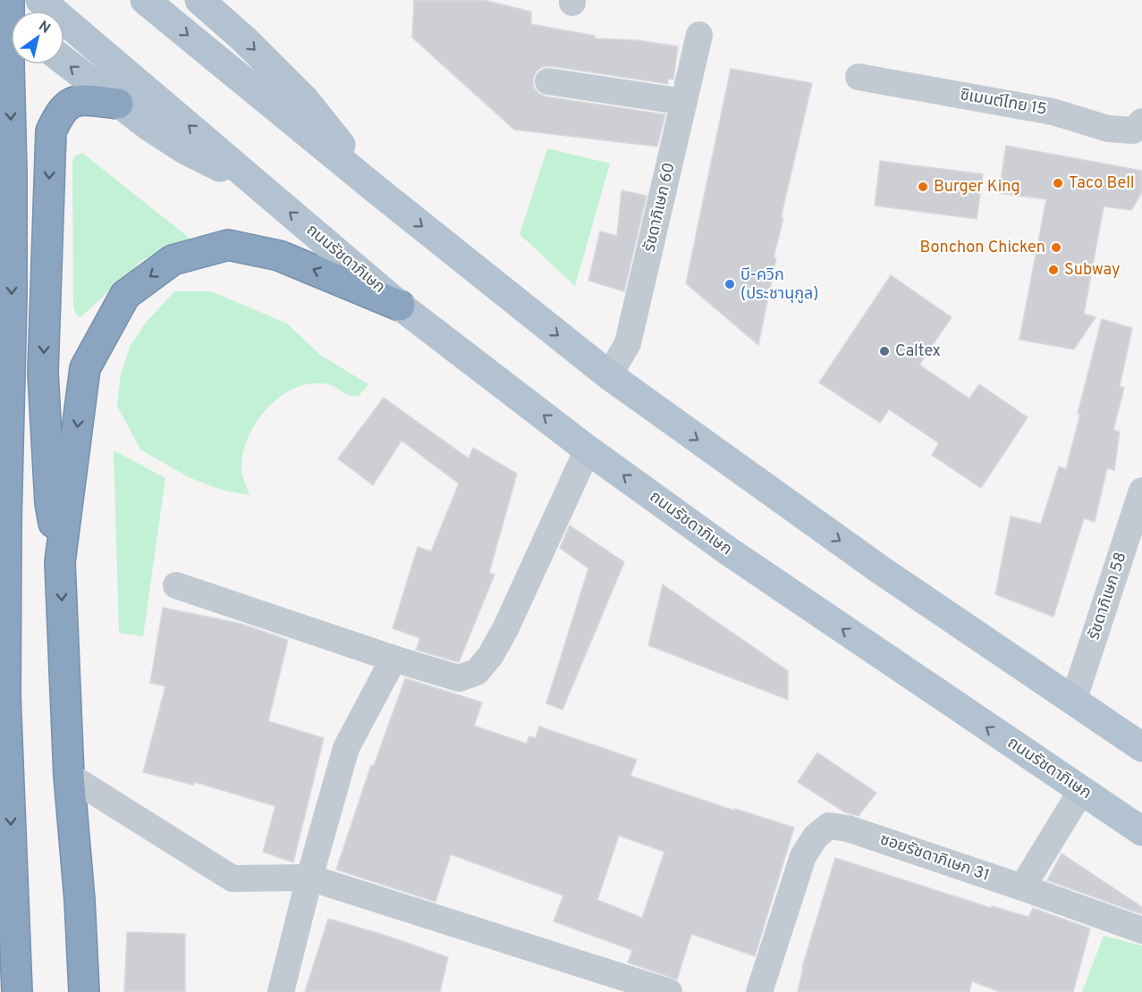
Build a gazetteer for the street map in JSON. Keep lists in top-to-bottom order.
{
  "streets": {
    "main road": ["ถนนรัชดาภิเษก"],
    "street": [
      "ซิเมนต์ไทย 15",
      "รัชดาภิเษก 60",
      "รัชดาภิเษก 58",
      "ซอยรัชดาภิเษก 31"
    ]
  },
  "places": [
    "Taco Bell",
    "Burger King",
    "Bonchon Chicken",
    "Subway",
    "บี-ควิก (ประชานุกูล)",
    "Caltex"
  ],
  "north": "top right"
}
